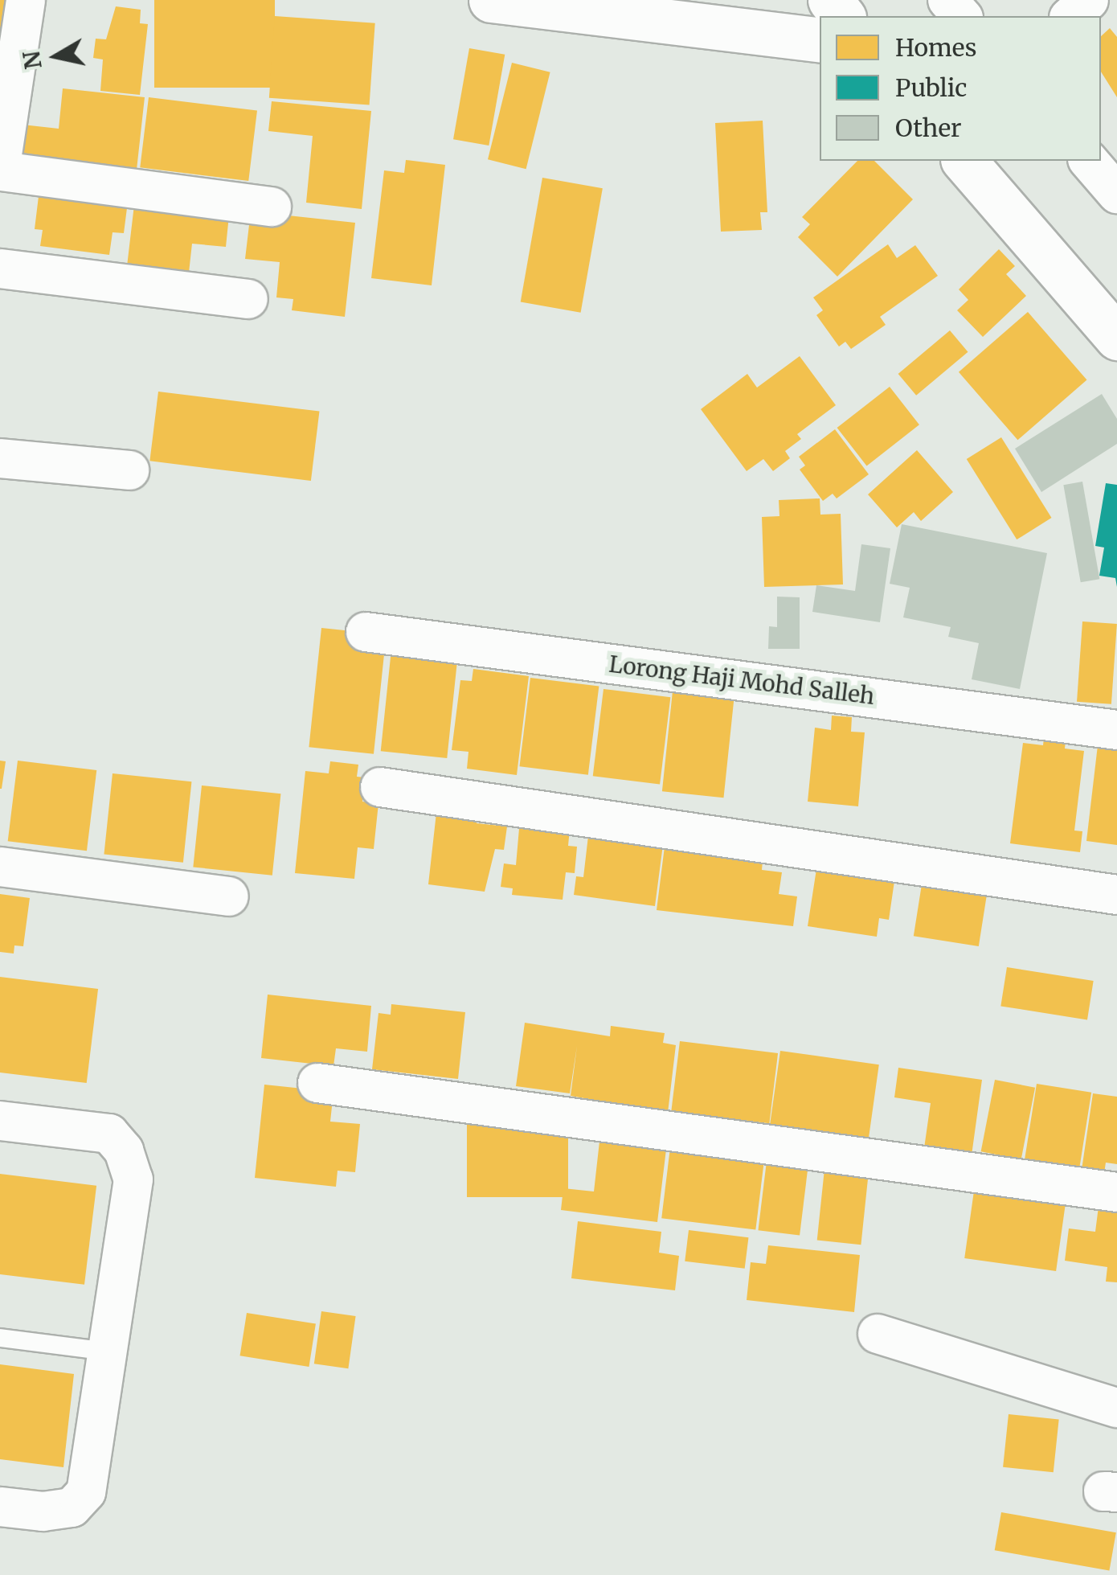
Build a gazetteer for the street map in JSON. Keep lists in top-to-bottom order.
{
  "streets": {
    "street": ["Lorong Haji Mohd Salleh"]
  },
  "legend": ["Homes", "Public", "Other"],
  "north": "left"
}
